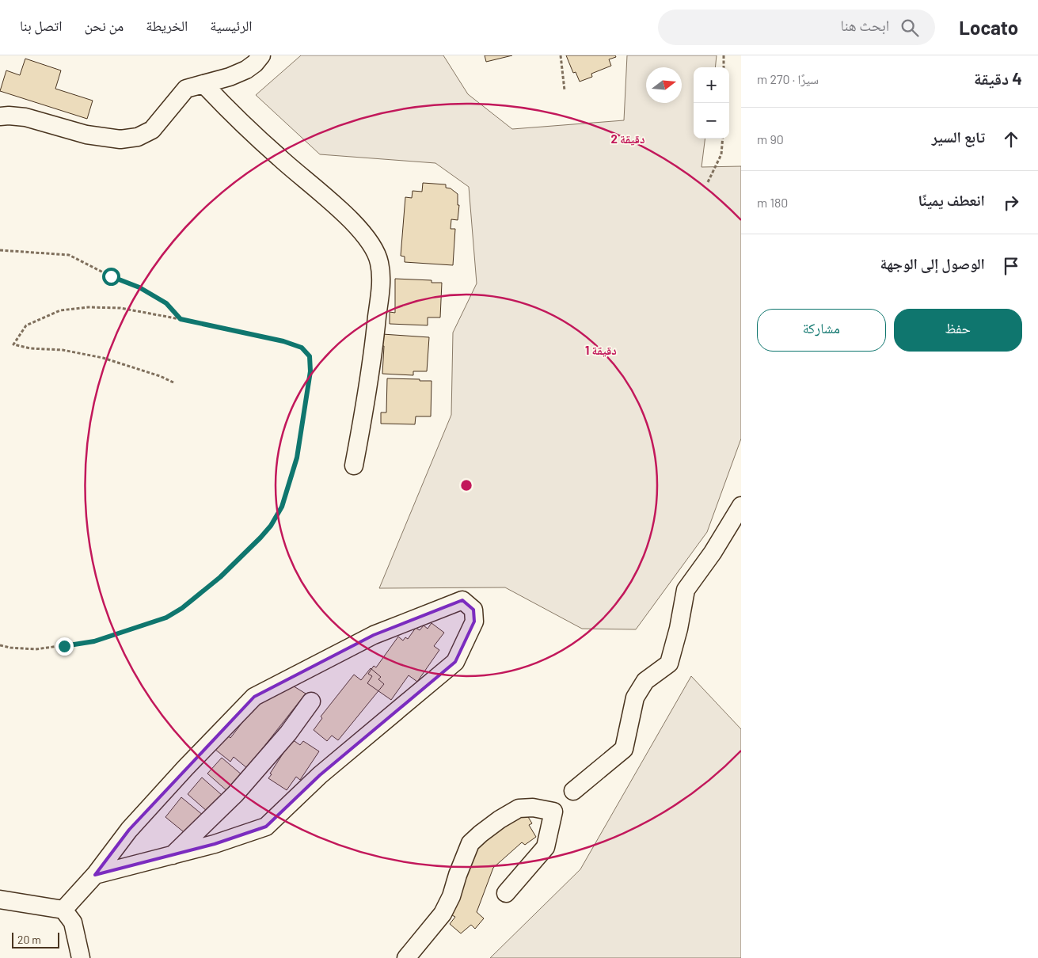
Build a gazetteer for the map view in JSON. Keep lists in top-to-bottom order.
{
  "scale_bar": "20 m",
  "north": "right",
  "page": {
    "header": "Locato",
    "search": "ابحث هنا",
    "nav": [
      "الرئيسية",
      "الخريطة",
      "من نحن",
      "اتصل بنا"
    ],
    "heading": ["4 دقيقة", "سيرًا · 270 m"],
    "map_buttons": ["+", "−"],
    "list": [
      ["تابع السير", "90 m"],
      ["انعطف يمينًا", "180 m"],
      "الوصول إلى الوجهة"
    ],
    "buttons": ["حفظ", "مشاركة"],
    "scale": "20 m"
  },
  "rings": ["2 دقيقة", "1 دقيقة"]
}
